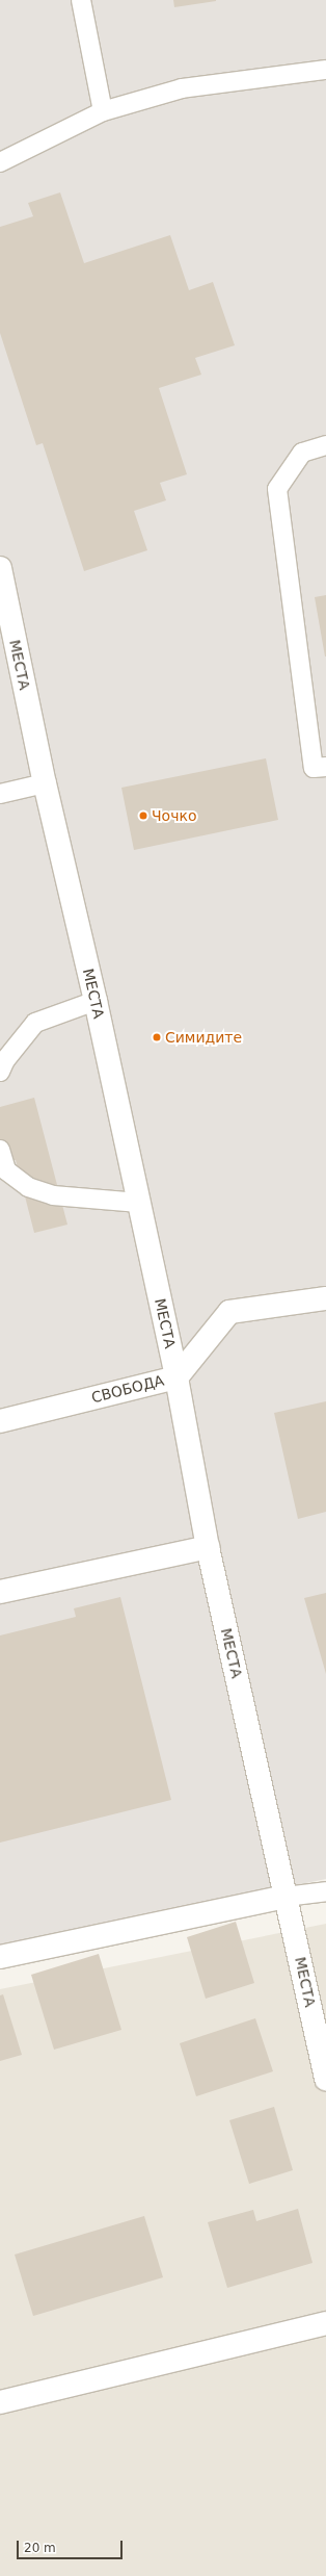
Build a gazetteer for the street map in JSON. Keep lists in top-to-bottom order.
{
  "streets": {
    "street": ["МЕСТА", "СВОБОДА"]
  },
  "crossings": [
    ["МЕСТА", "СВОБОДА"]
  ],
  "places": ["Чочко", "Симидите"],
  "scale_bar": "20 m"
}
